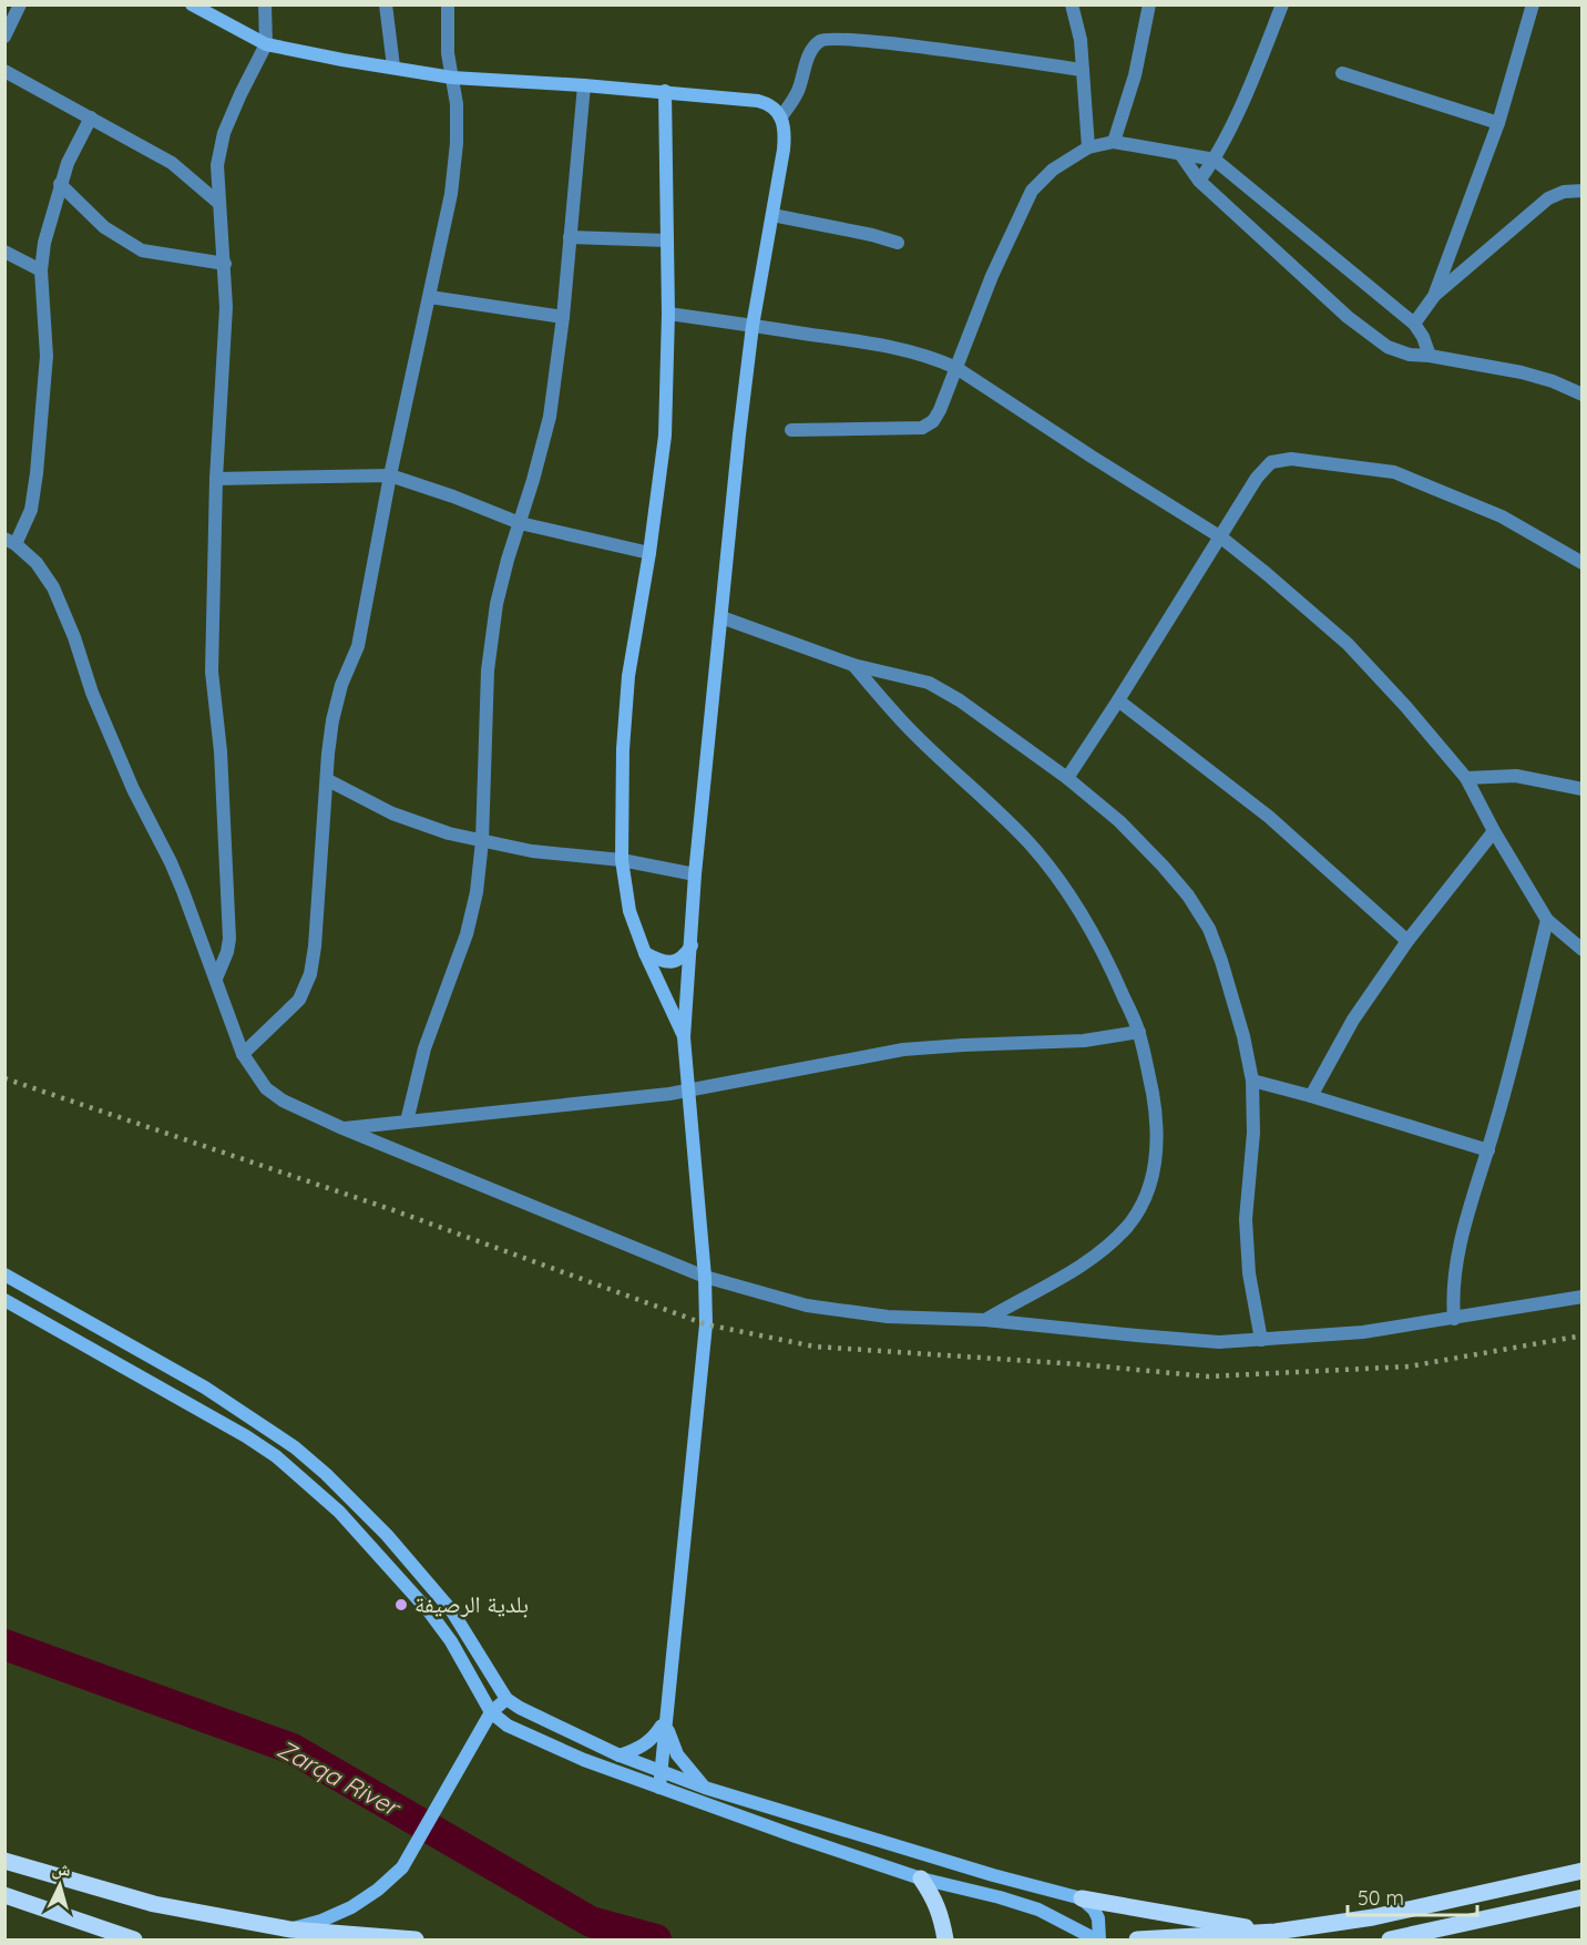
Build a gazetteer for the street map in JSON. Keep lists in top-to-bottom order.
{
  "water": ["Zarqa River"],
  "places": ["بلدية الرصيفة"],
  "scale_bar": "50 m",
  "north": "top"
}
